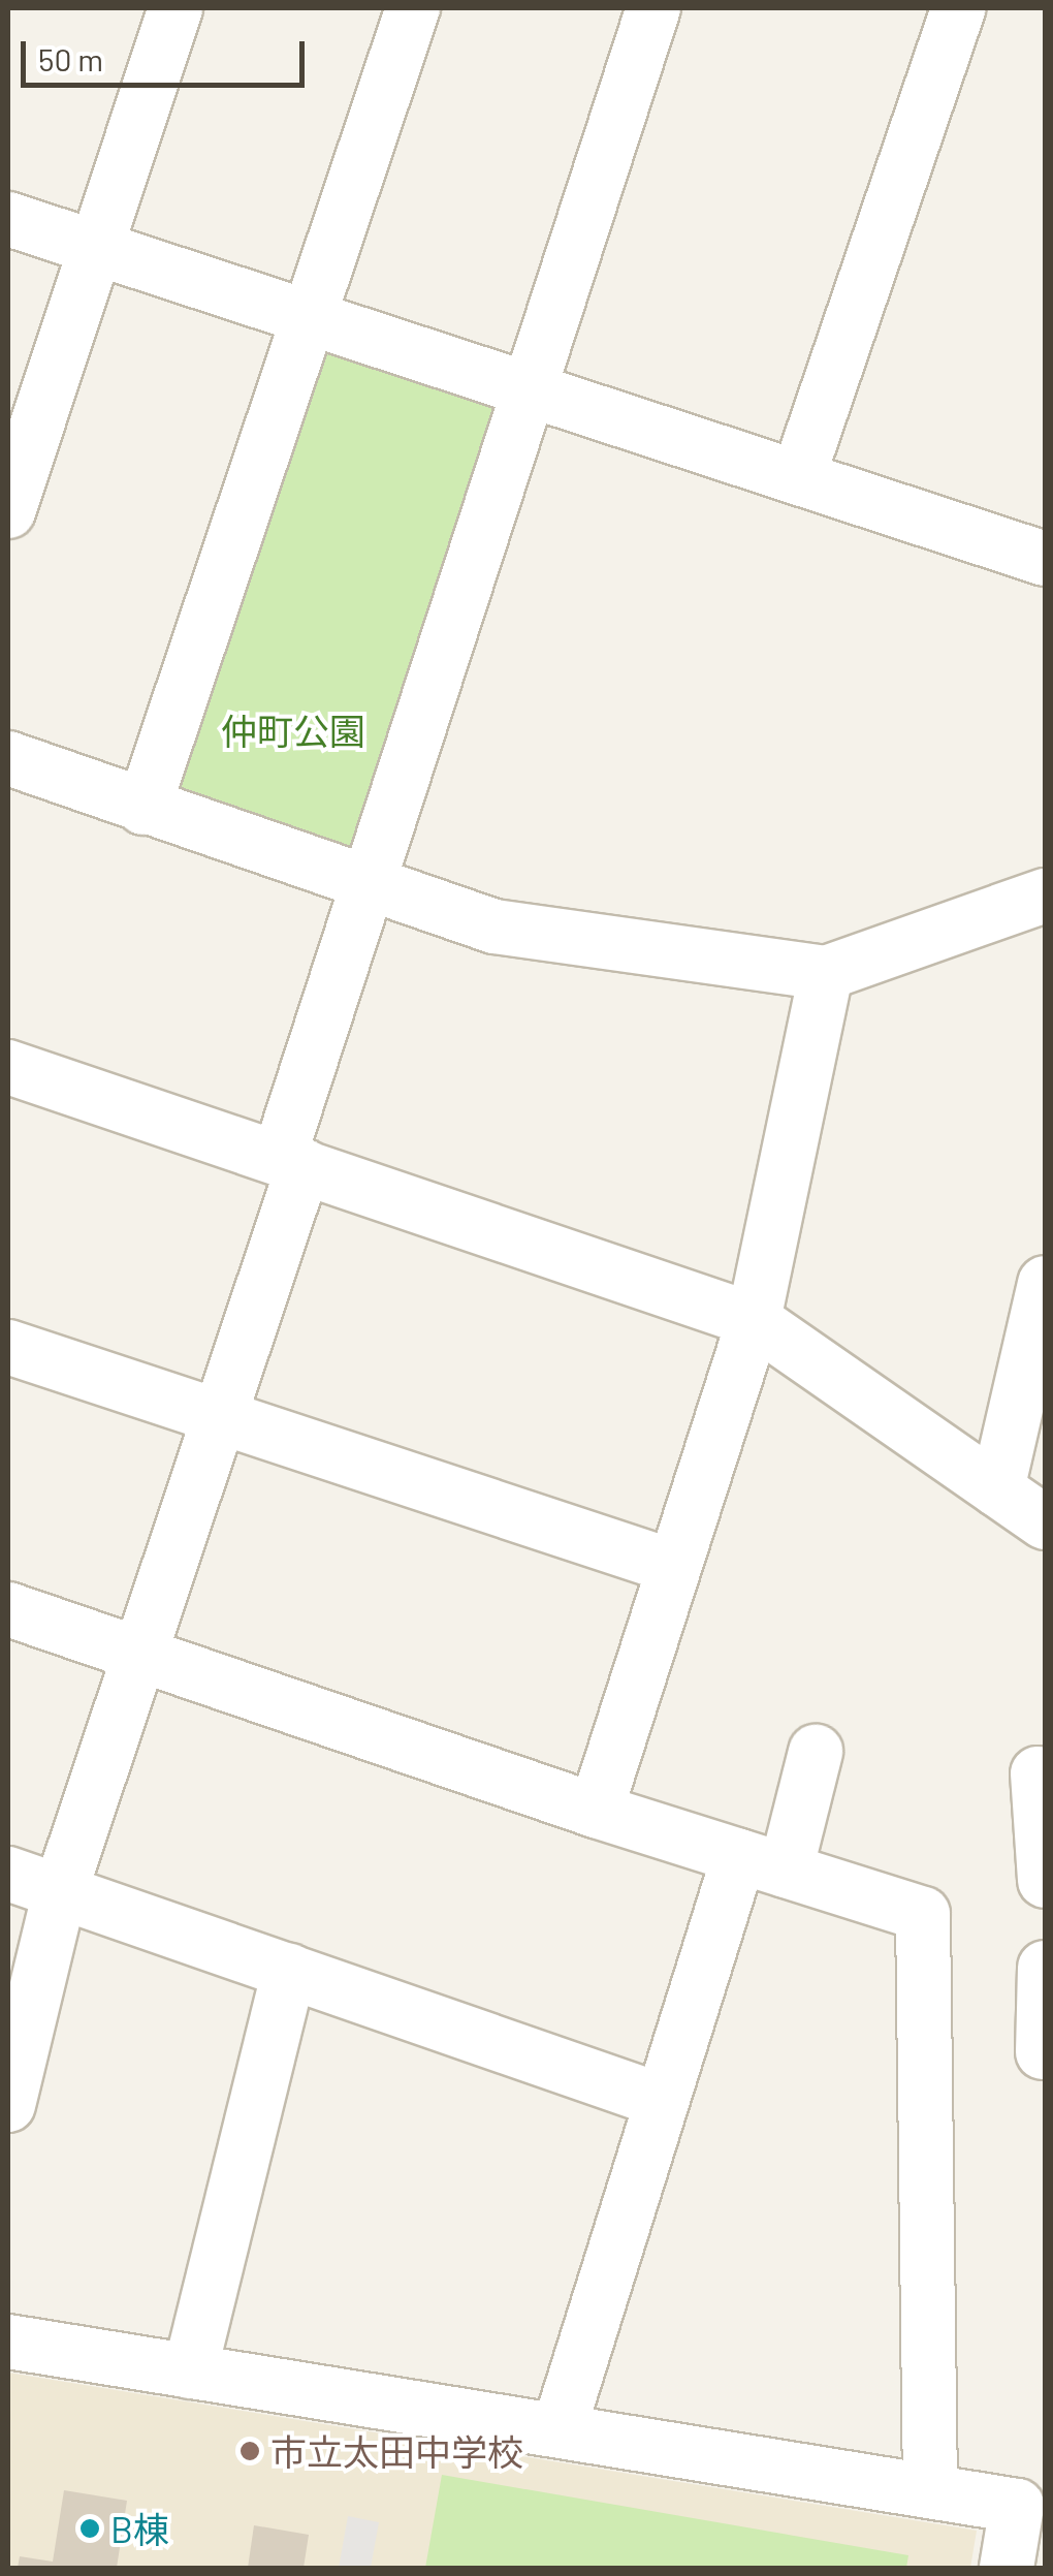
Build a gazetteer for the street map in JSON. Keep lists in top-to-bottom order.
{
  "parks": ["仲町公園"],
  "places": ["市立太田中学校", "B棟"],
  "scale_bar": "50 m"
}
